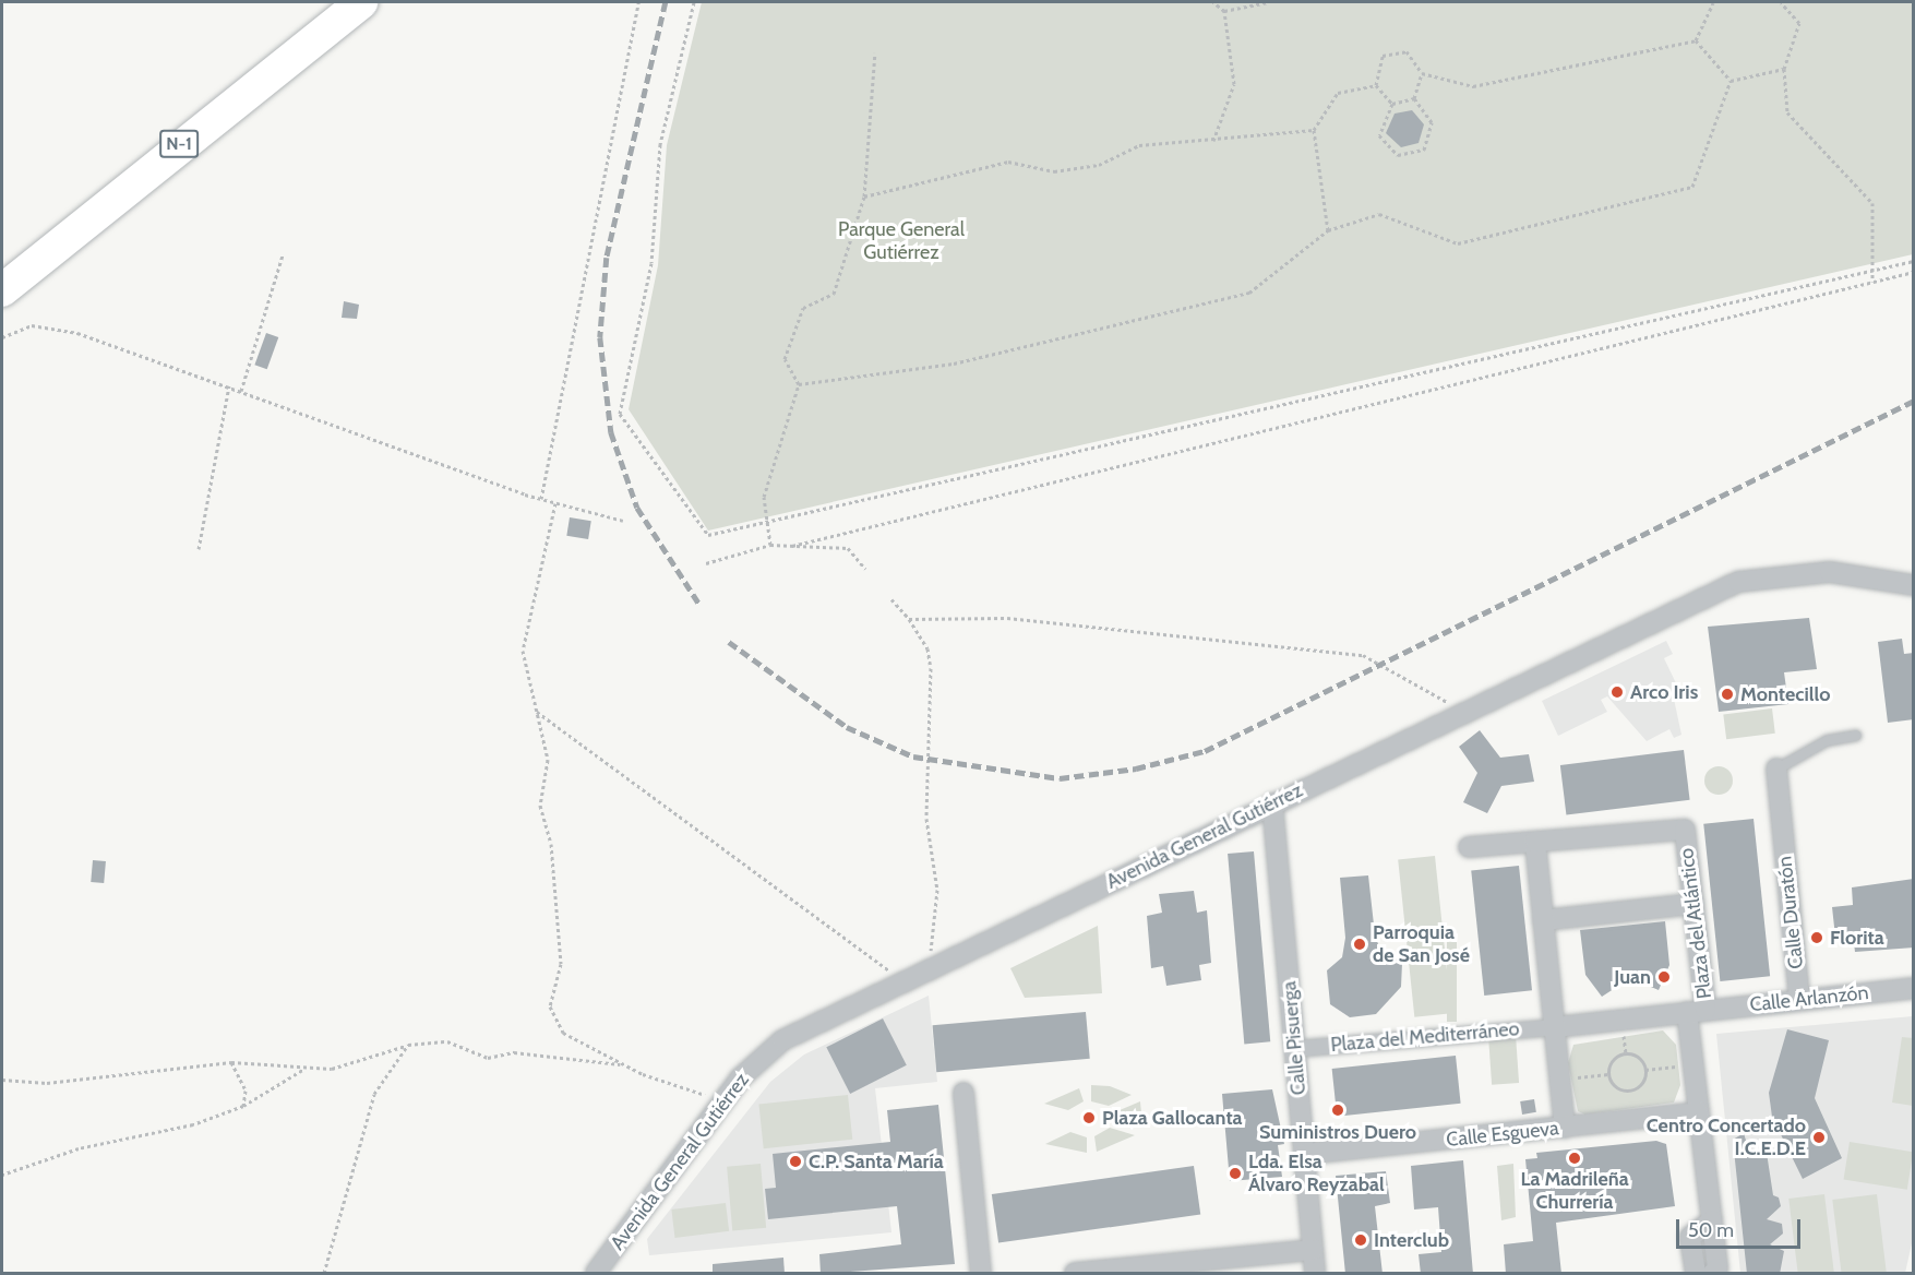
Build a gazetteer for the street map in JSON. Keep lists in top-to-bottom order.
{
  "streets": {
    "highway": ["N-1"],
    "street": [
      "Avenida General Gutiérrez",
      "Calle Duratón",
      "Plaza del Atlántico",
      "Calle Arlanzón",
      "Plaza del Mediterráneo",
      "Calle Pisuerga",
      "Calle Esgueva"
    ]
  },
  "crossings": [
    ["Avenida General Gutiérrez", "Calle Pisuerga"],
    ["Calle Duratón", "Calle Arlanzón"],
    ["Plaza del Atlántico", "Calle Arlanzón"],
    ["Plaza del Atlántico", "Plaza del Mediterráneo"],
    ["Calle Arlanzón", "Plaza del Mediterráneo"],
    ["Plaza del Mediterráneo", "Calle Pisuerga"],
    ["Calle Pisuerga", "Calle Esgueva"]
  ],
  "parks": ["Parque General Gutiérrez"],
  "places": [
    "Arco Iris",
    "Montecillo",
    "Florita",
    "Parroquia de San José",
    "Juan",
    "Suministros Duero",
    "Plaza Gallocanta",
    "Centro Concertado I.C.E.D.E",
    "La Madrileña Churrería",
    "C.P. Santa María",
    "Lda. Elsa Álvaro Reyzabal",
    "Interclub"
  ],
  "scale_bar": "50 m"
}
